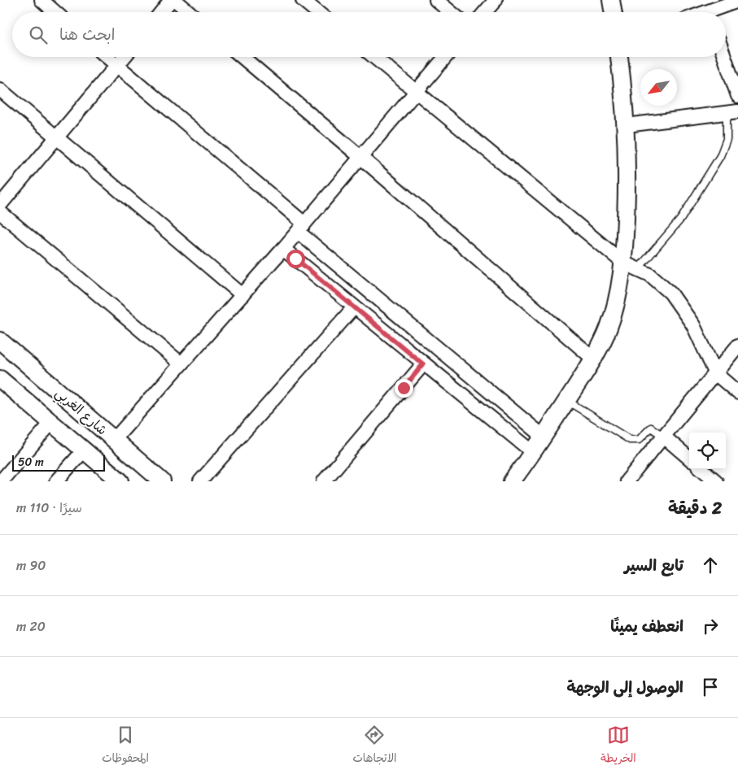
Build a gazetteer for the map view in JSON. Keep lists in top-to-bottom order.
{
  "streets": {
    "street": ["شارع الغربي"]
  },
  "scale_bar": "50 m",
  "north": "bottom left",
  "page": {
    "search": "ابحث هنا",
    "scale": "50 m",
    "heading": ["2 دقيقة", "سيرًا · 110 m"],
    "list": [
      ["تابع السير", "90 m"],
      ["انعطف يمينًا", "20 m"],
      "الوصول إلى الوجهة"
    ],
    "nav": ["الخريطة", "الاتجاهات", "المحفوظات"]
  }
}
